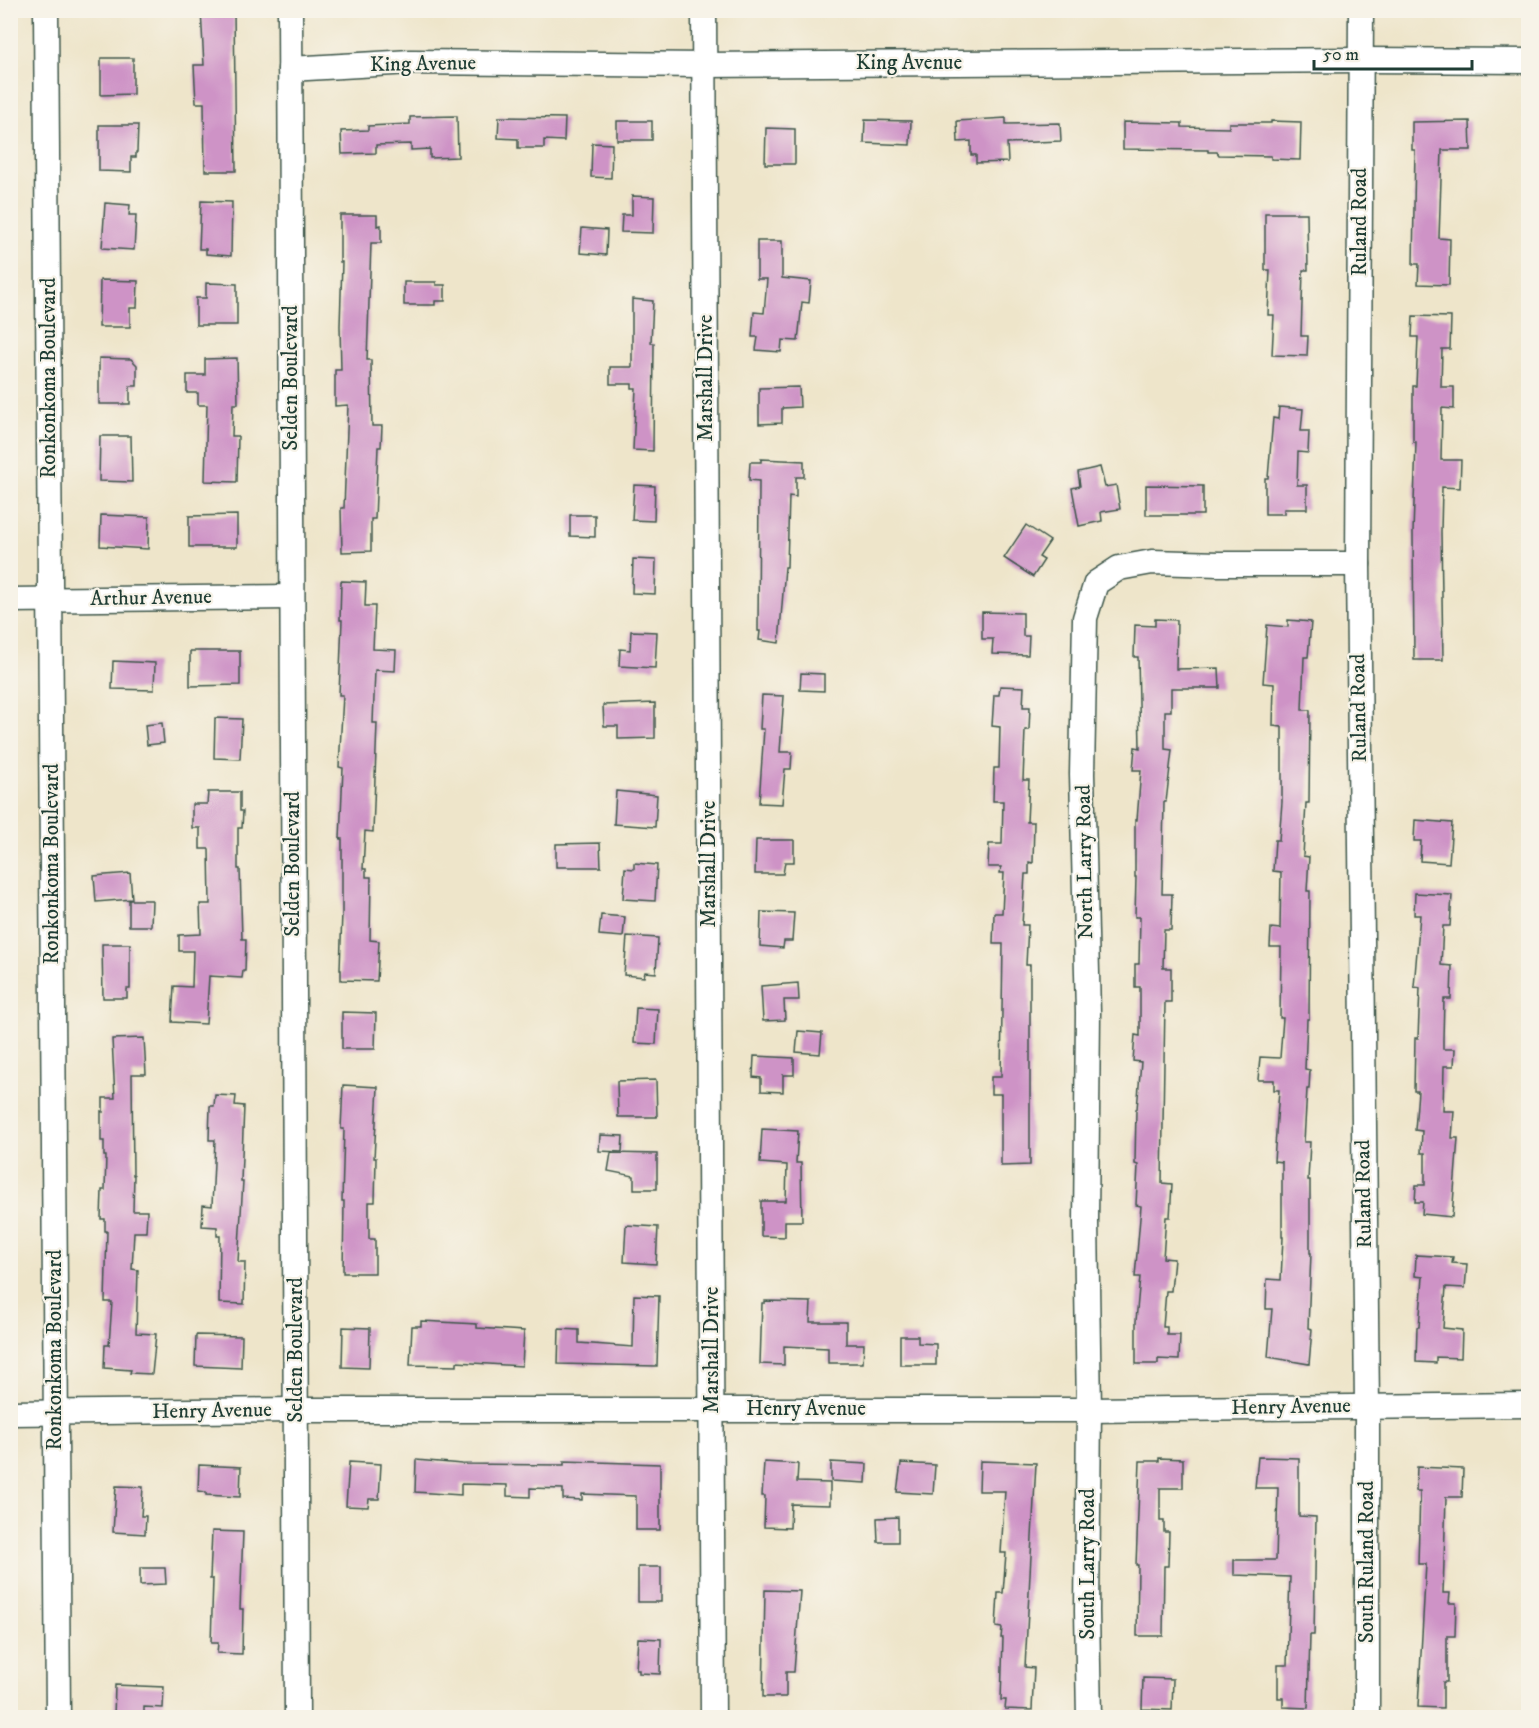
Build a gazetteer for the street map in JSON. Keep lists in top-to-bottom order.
{
  "streets": {
    "street": [
      "King Avenue",
      "Ruland Road",
      "Ronkonkoma Boulevard",
      "Selden Boulevard",
      "Marshall Drive",
      "Arthur Avenue",
      "North Larry Road",
      "Henry Avenue",
      "South Ruland Road",
      "South Larry Road"
    ]
  },
  "crossings": [
    ["King Avenue", "Ruland Road"],
    ["King Avenue", "Selden Boulevard"],
    ["King Avenue", "Marshall Drive"],
    ["Ruland Road", "North Larry Road"],
    ["Ruland Road", "Henry Avenue"],
    ["Ruland Road", "South Ruland Road"],
    ["Ronkonkoma Boulevard", "Arthur Avenue"],
    ["Ronkonkoma Boulevard", "Henry Avenue"],
    ["Selden Boulevard", "Arthur Avenue"],
    ["Selden Boulevard", "Henry Avenue"],
    ["Marshall Drive", "Henry Avenue"],
    ["North Larry Road", "Henry Avenue"],
    ["North Larry Road", "South Larry Road"],
    ["Henry Avenue", "South Ruland Road"],
    ["Henry Avenue", "South Larry Road"]
  ],
  "scale_bar": "50 m"
}
